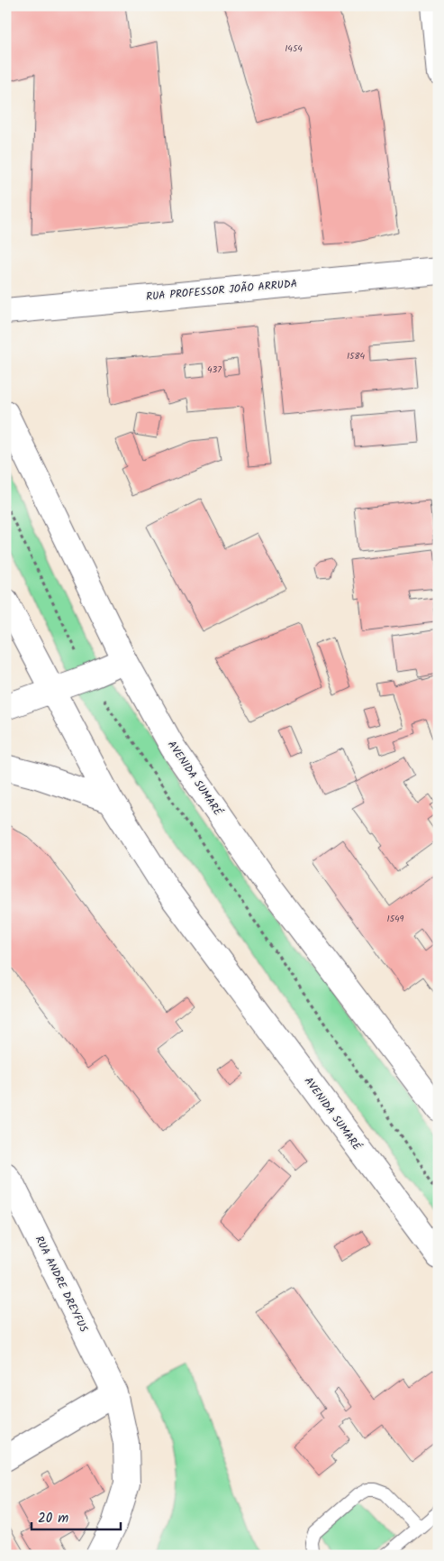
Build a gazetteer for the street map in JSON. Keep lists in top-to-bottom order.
{
  "streets": {
    "main road": ["RUA PROFESSOR JOÃO ARRUDA", "AVENIDA SUMARÉ", "RUA ANDRE DREYFUS"]
  },
  "house_numbers": [
    "1454",
    "1584",
    "437",
    "1549"
  ],
  "scale_bar": "20 m"
}
